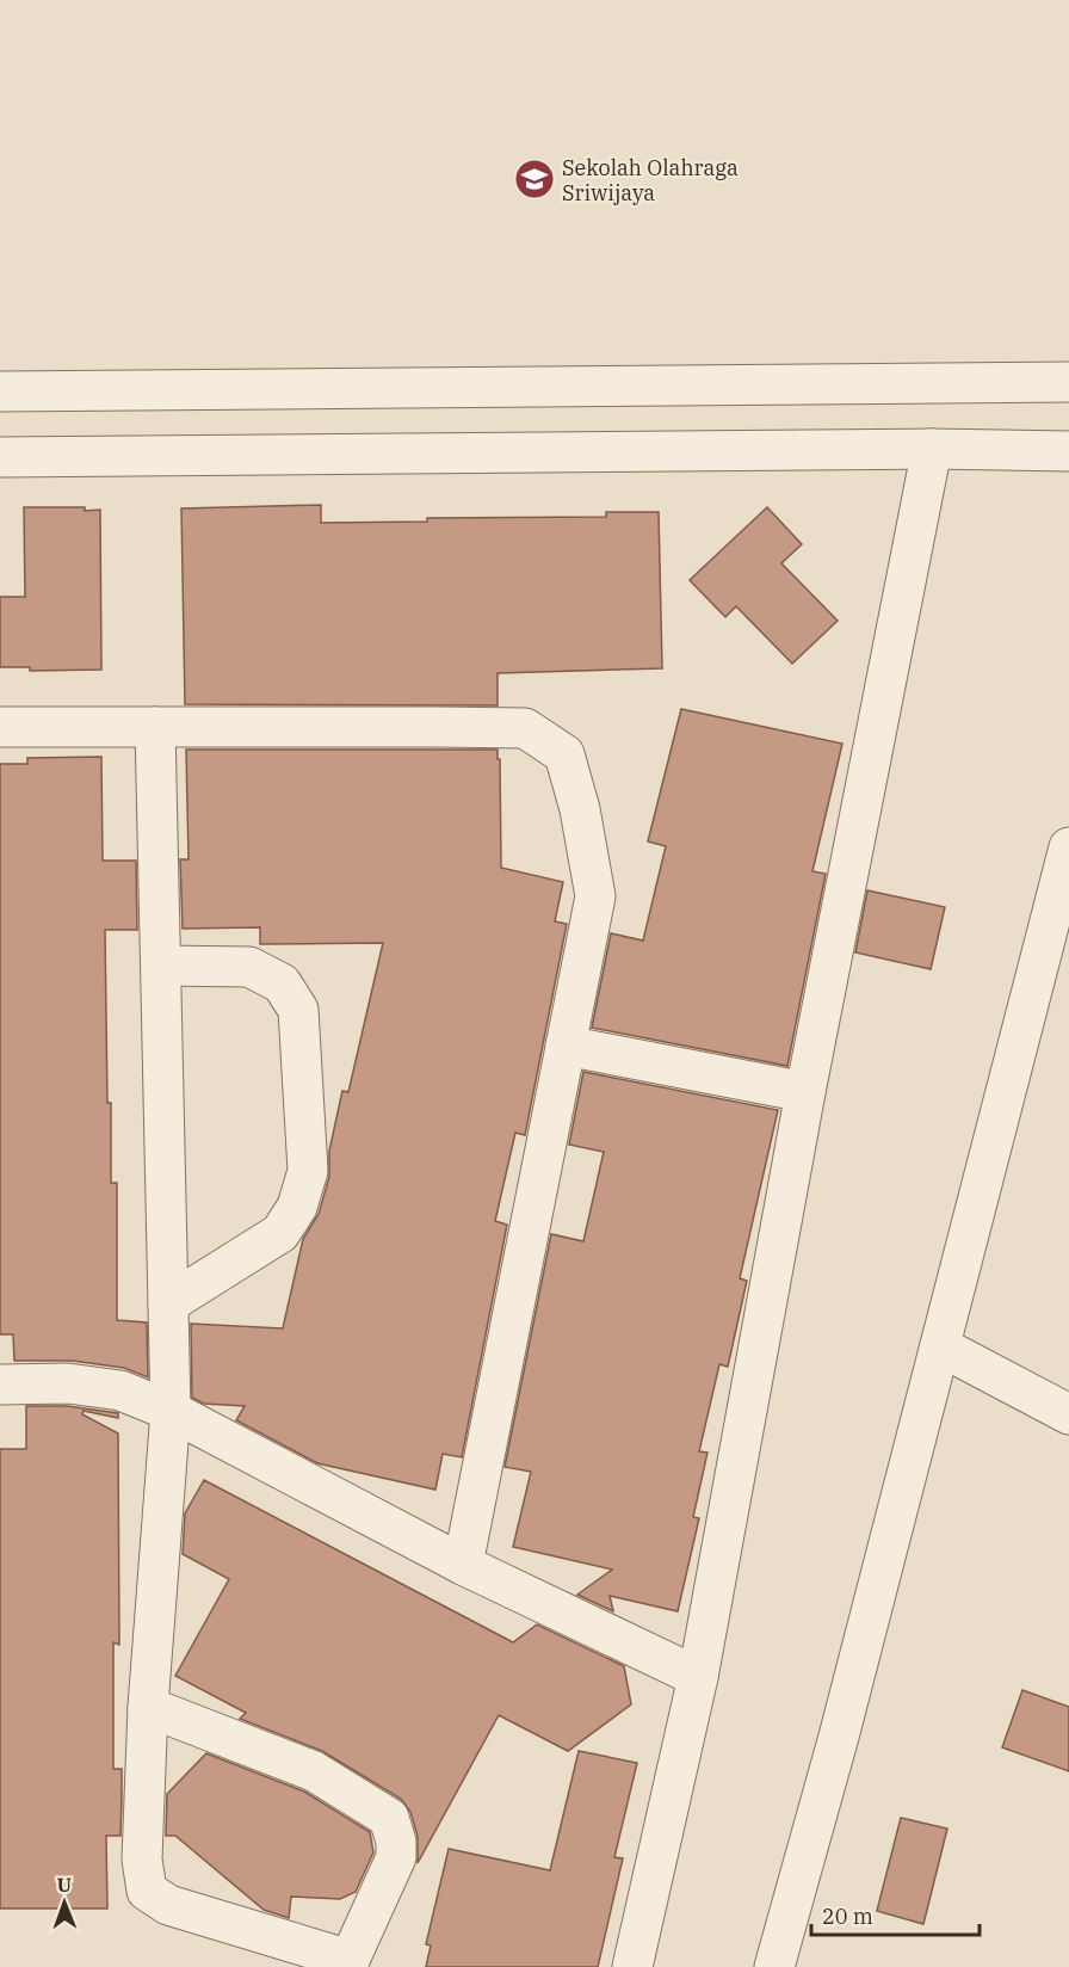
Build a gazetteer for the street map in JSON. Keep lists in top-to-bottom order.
{
  "places": {
    "school or university": ["Sekolah Olahraga Sriwijaya"]
  },
  "scale_bar": "20 m",
  "north": "top"
}
